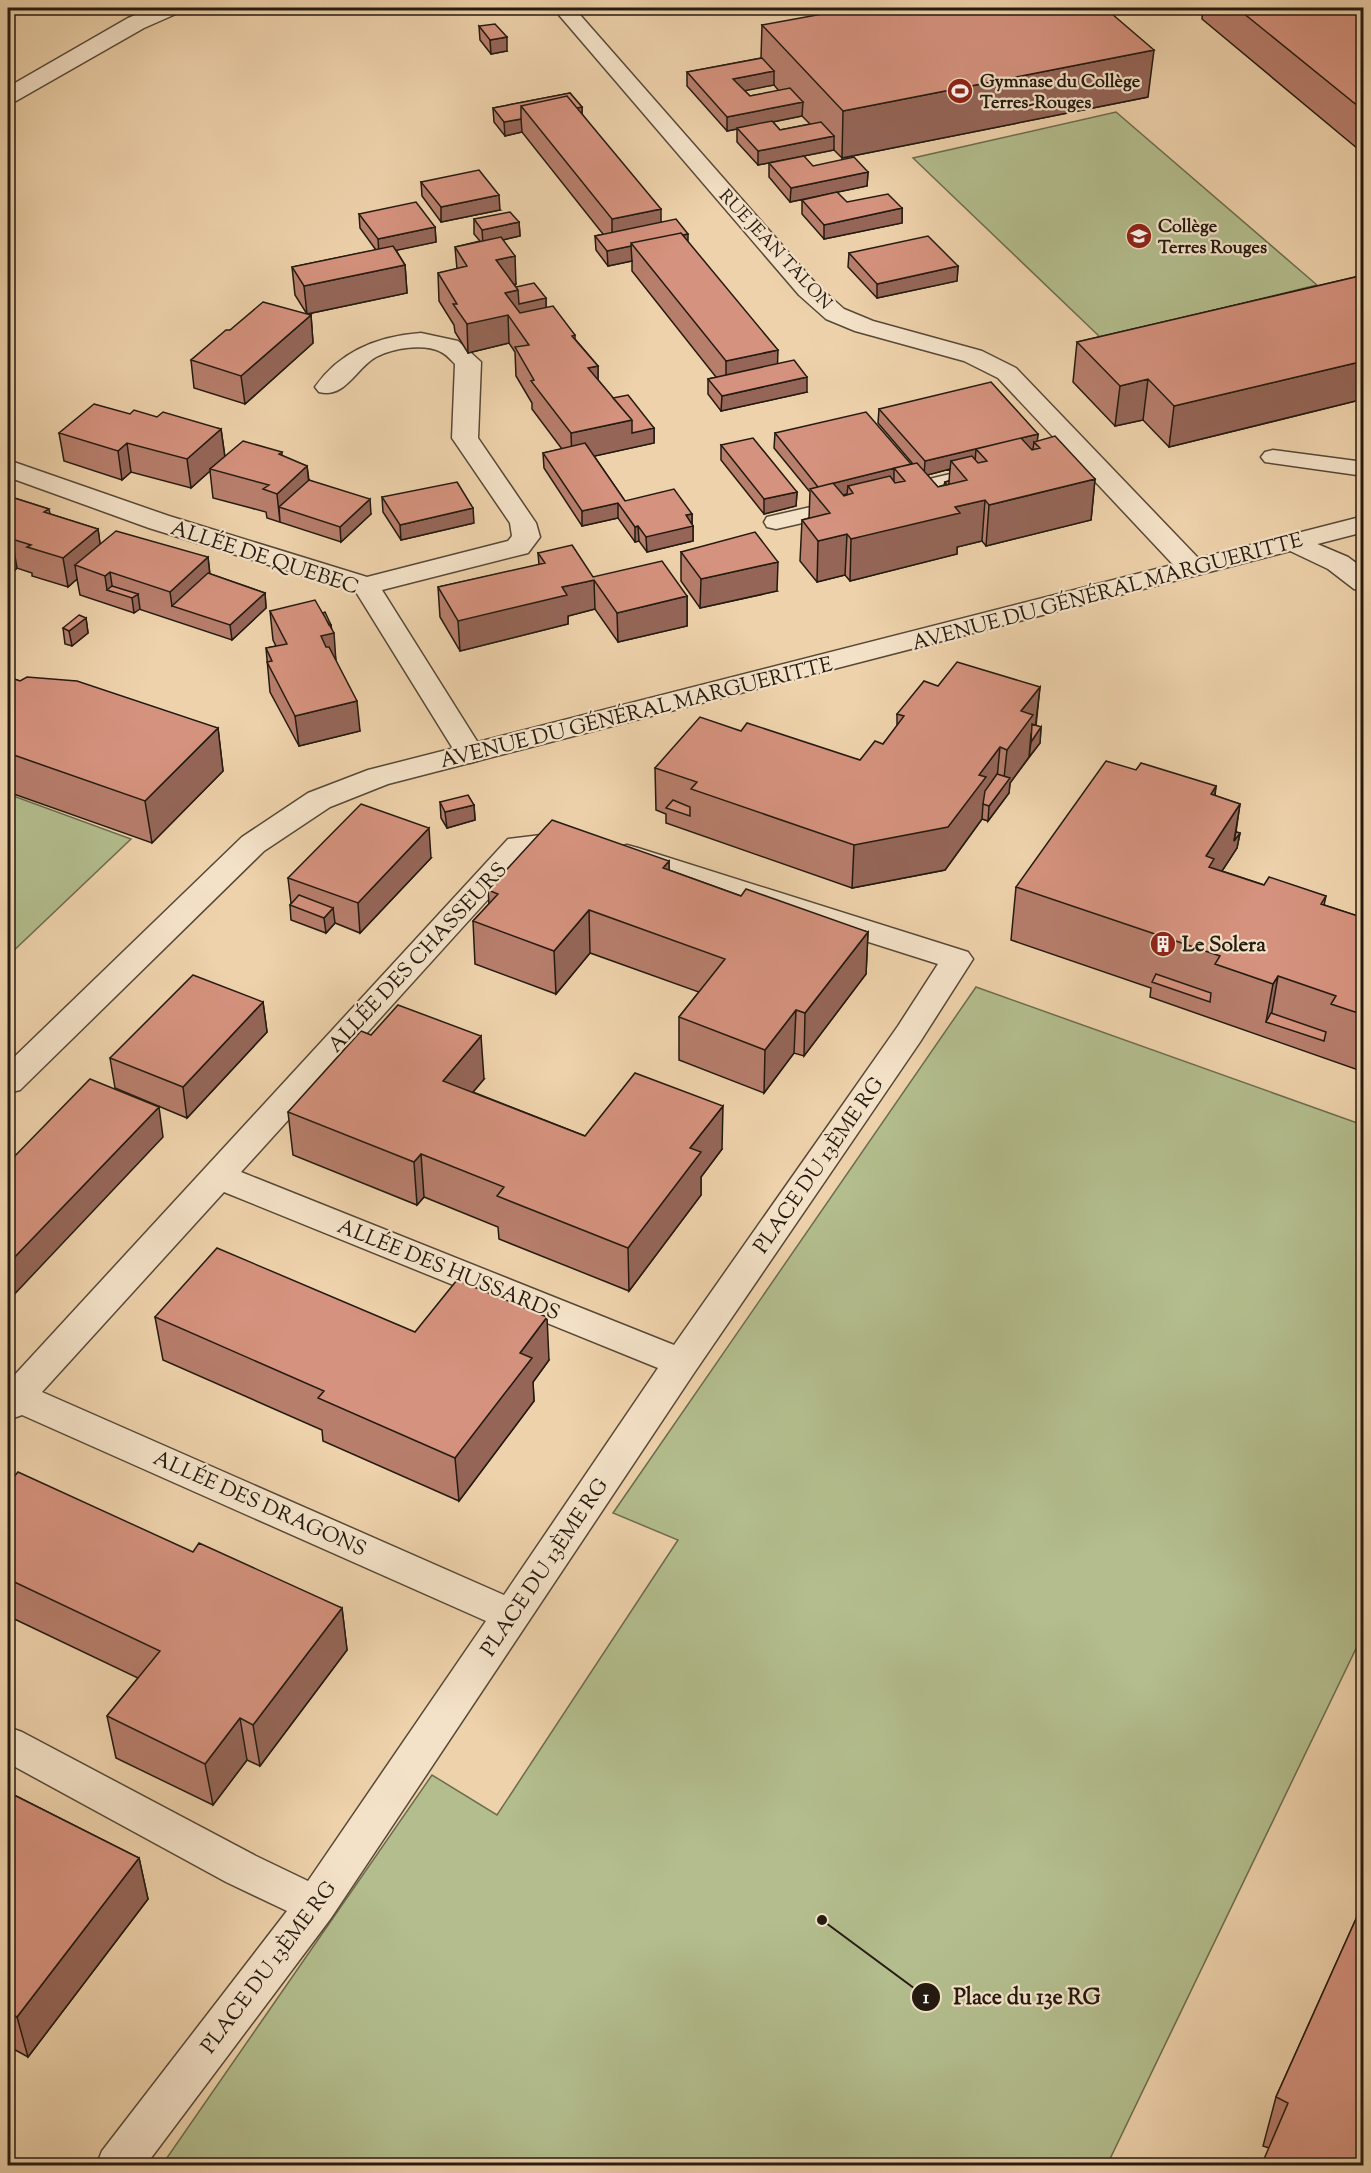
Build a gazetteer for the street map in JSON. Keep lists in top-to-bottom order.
{
  "streets": {
    "street": [
      "RUE JEAN TALON",
      "ALLÉE DE QUEBEC",
      "AVENUE DU GÉNÉRAL MARGUERITTE",
      "ALLÉE DES CHASSEURS",
      "PLACE DU 13ÈME RG",
      "ALLÉE DES HUSSARDS",
      "ALLÉE DES DRAGONS"
    ]
  },
  "crossings": [
    ["RUE JEAN TALON", "AVENUE DU GÉNÉRAL MARGUERITTE"],
    ["ALLÉE DE QUEBEC", "AVENUE DU GÉNÉRAL MARGUERITTE"],
    ["ALLÉE DES CHASSEURS", "PLACE DU 13ÈME RG"],
    ["ALLÉE DES CHASSEURS", "ALLÉE DES HUSSARDS"],
    ["ALLÉE DES CHASSEURS", "ALLÉE DES DRAGONS"],
    ["PLACE DU 13ÈME RG", "ALLÉE DES HUSSARDS"],
    ["PLACE DU 13ÈME RG", "ALLÉE DES DRAGONS"]
  ],
  "places": {
    "sports": ["Gymnase du Collège Terres-Rouges"],
    "school or university": ["Collège Terres Rouges"],
    "building": ["Le Solera"],
    "other": ["Place du 13e RG"]
  }
}
